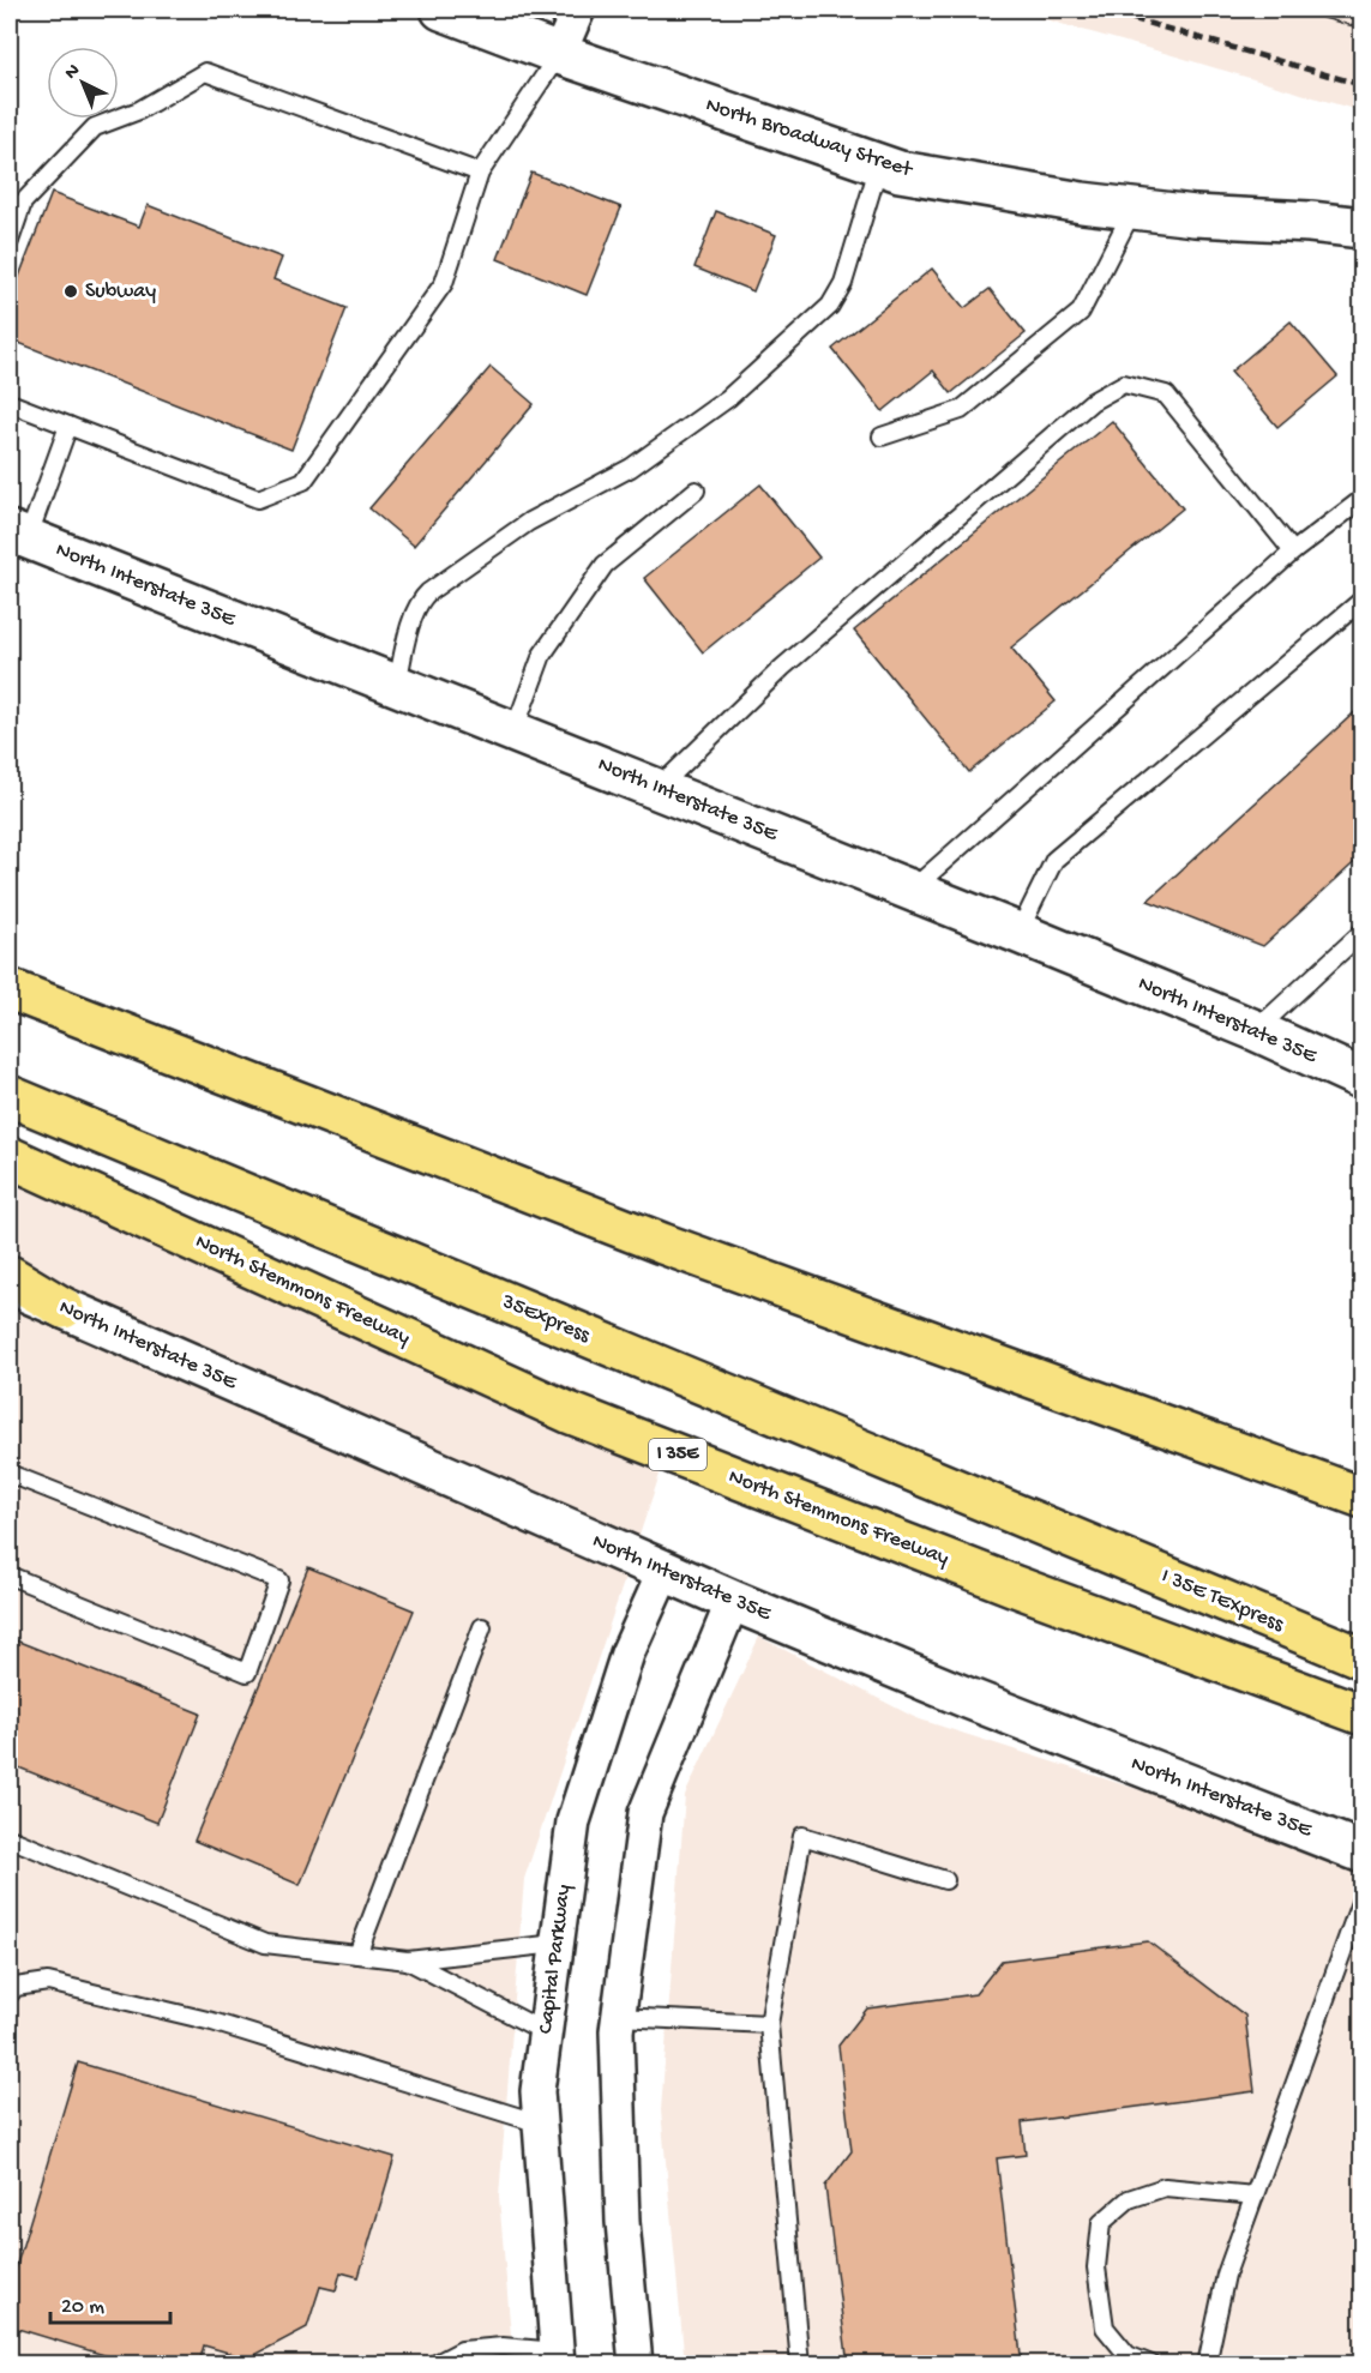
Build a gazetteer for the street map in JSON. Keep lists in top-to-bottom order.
{
  "streets": {
    "highway": [
      "North Stemmons Freeway",
      "35Express",
      "I 35E",
      "I 35E TEXpress"
    ],
    "main road": ["North Broadway Street", "North Interstate 35E"],
    "street": ["Capital Parkway"]
  },
  "crossings": [
    ["North Interstate 35E", "Capital Parkway"],
    ["35Express", "I 35E TEXpress"]
  ],
  "places": ["Subway"],
  "scale_bar": "20 m",
  "north": "top left"
}
